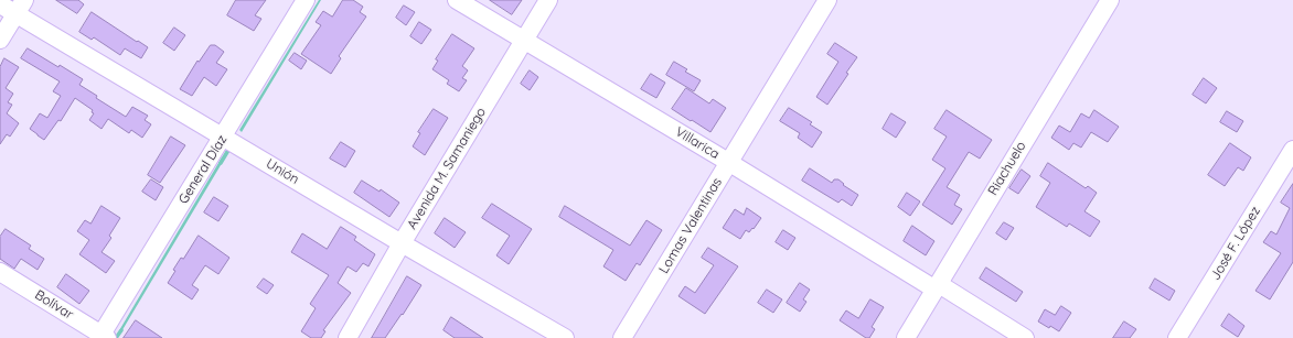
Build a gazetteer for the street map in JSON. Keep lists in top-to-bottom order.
{
  "streets": {
    "street": [
      "Villarica",
      "Avenida M. Samaniego",
      "Riachuelo",
      "General Díaz",
      "Unión",
      "Lomas Valentinas",
      "José F. López",
      "Bolívar"
    ]
  },
  "crossings": [
    ["Villarica", "Avenida M. Samaniego"],
    ["Villarica", "Riachuelo"],
    ["Villarica", "Lomas Valentinas"],
    ["Avenida M. Samaniego", "Unión"],
    ["General Díaz", "Unión"],
    ["General Díaz", "Bolívar"]
  ]
}
